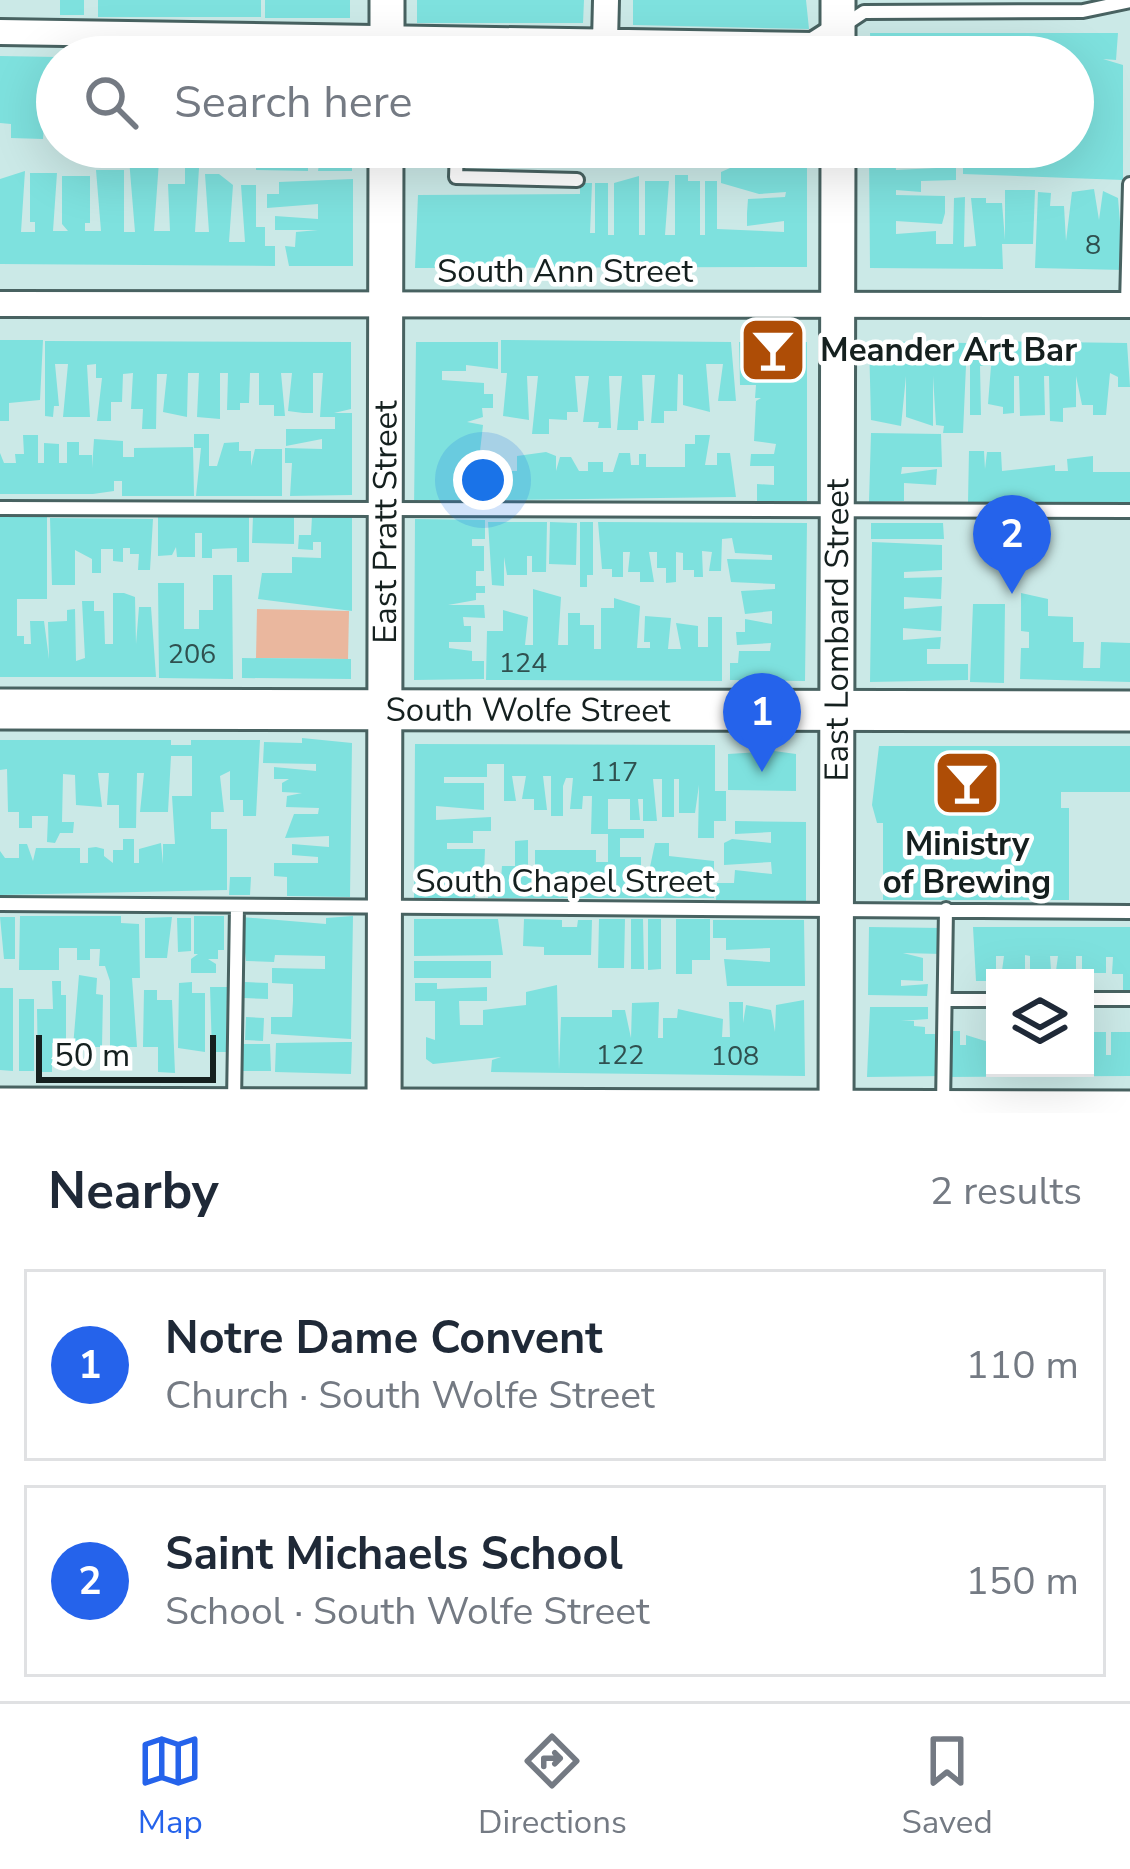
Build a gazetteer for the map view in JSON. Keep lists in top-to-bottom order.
{
  "streets": {
    "main road": ["East Pratt Street", "East Lombard Street", "South Wolfe Street"],
    "street": ["South Ann Street"],
    "lane": ["South Chapel Street"]
  },
  "crossings": [
    ["South Ann Street", "East Pratt Street"],
    ["South Ann Street", "East Lombard Street"],
    ["East Pratt Street", "South Wolfe Street"],
    ["East Pratt Street", "South Chapel Street"],
    ["East Lombard Street", "South Wolfe Street"],
    ["East Lombard Street", "South Chapel Street"]
  ],
  "places": {
    "bar": ["Meander Art Bar", "Ministry of Brewing"]
  },
  "house_numbers": [
    "8",
    "206",
    "124",
    "117",
    "122",
    "108"
  ],
  "scale_bar": "50 m",
  "page": {
    "search": "Search here",
    "pins": ["2", "1"],
    "scale": "50 m",
    "heading": ["Nearby", "2 results"],
    "list": [
      {
        "mark": "1",
        "name": "Notre Dame Convent",
        "note": "Church · South Wolfe Street",
        "value": "110 m"
      },
      {
        "mark": "2",
        "name": "Saint Michaels School",
        "note": "School · South Wolfe Street",
        "value": "150 m"
      }
    ],
    "nav": ["Map", "Directions", "Saved"]
  }
}
